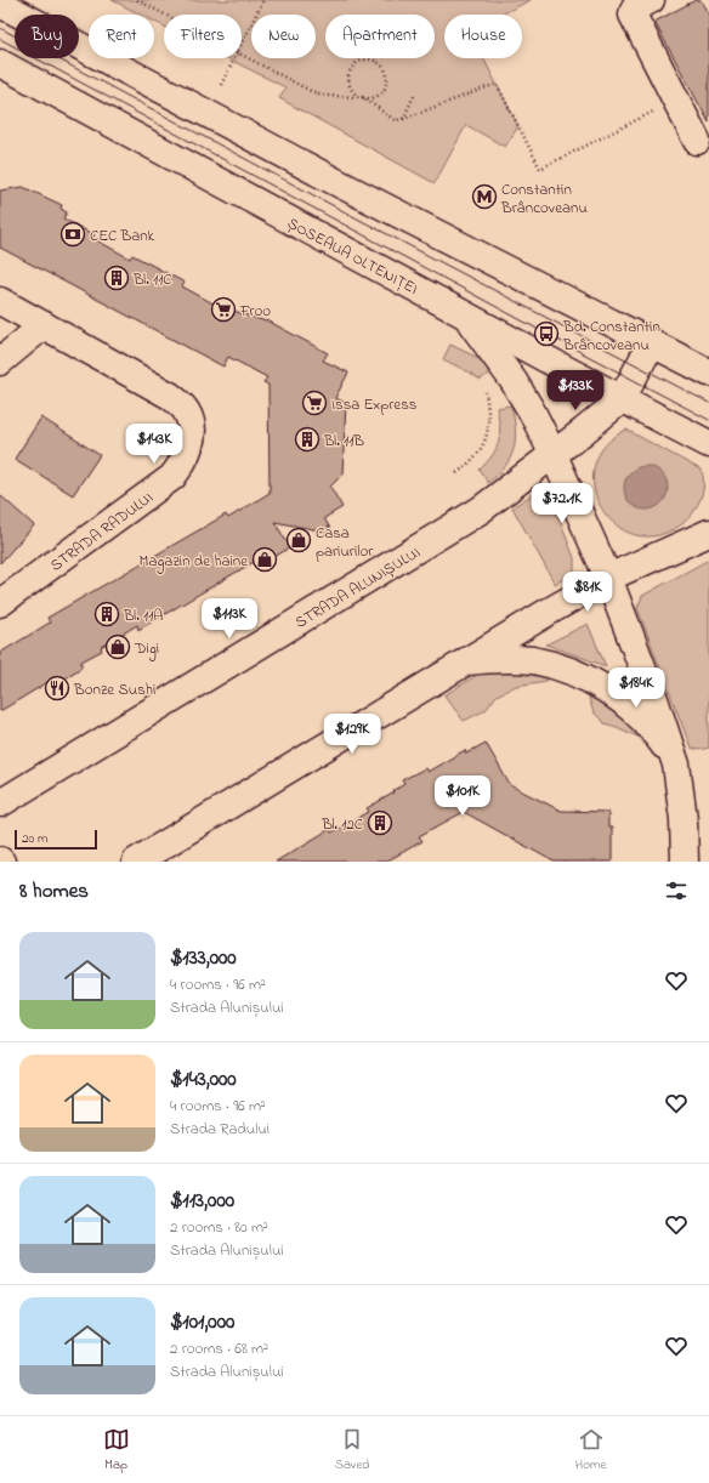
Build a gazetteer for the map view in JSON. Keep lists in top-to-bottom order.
{
  "streets": {
    "main road": ["ȘOSEAUA OLTENIȚEI", "STRADA RADULUI", "STRADA ALUNIȘULUI"]
  },
  "crossings": [
    ["ȘOSEAUA OLTENIȚEI", "STRADA ALUNIȘULUI"]
  ],
  "places": {
    "metro station": ["Constantin Brâncoveanu"],
    "bank": ["CEC Bank"],
    "building": [
      "Bl. 11C",
      "Bl. 11B",
      "Bl. 11A",
      "Bl. 12C"
    ],
    "supermarket": ["Froo", "Issa Express"],
    "bus stop": ["Bd. Constantin Brâncoveanu"],
    "shop": ["Casa pariurilor", "Magazin de haine", "Digi"],
    "restaurant": ["Bonze Sushi"]
  },
  "scale_bar": "20 m",
  "page": {
    "chip": [
      "Buy",
      "Rent",
      "Filters",
      "New",
      "Apartment",
      "House"
    ],
    "price": [
      "$133K",
      "$143K",
      "$72.1K",
      "$81K",
      "$113K",
      "$184K",
      "$129K",
      "$101K"
    ],
    "scale": "20 m",
    "heading": "8 homes",
    "list": [
      {
        "name": "$133,000",
        "note": "4 rooms · 96 m² · Strada Alunișului"
      },
      {
        "name": "$143,000",
        "note": "4 rooms · 96 m² · Strada Radului"
      },
      {
        "name": "$113,000",
        "note": "2 rooms · 80 m² · Strada Alunișului"
      },
      {
        "name": "$101,000",
        "note": "2 rooms · 68 m² · Strada Alunișului"
      }
    ],
    "tabs": ["Map", "Saved", "Home"]
  }
}
